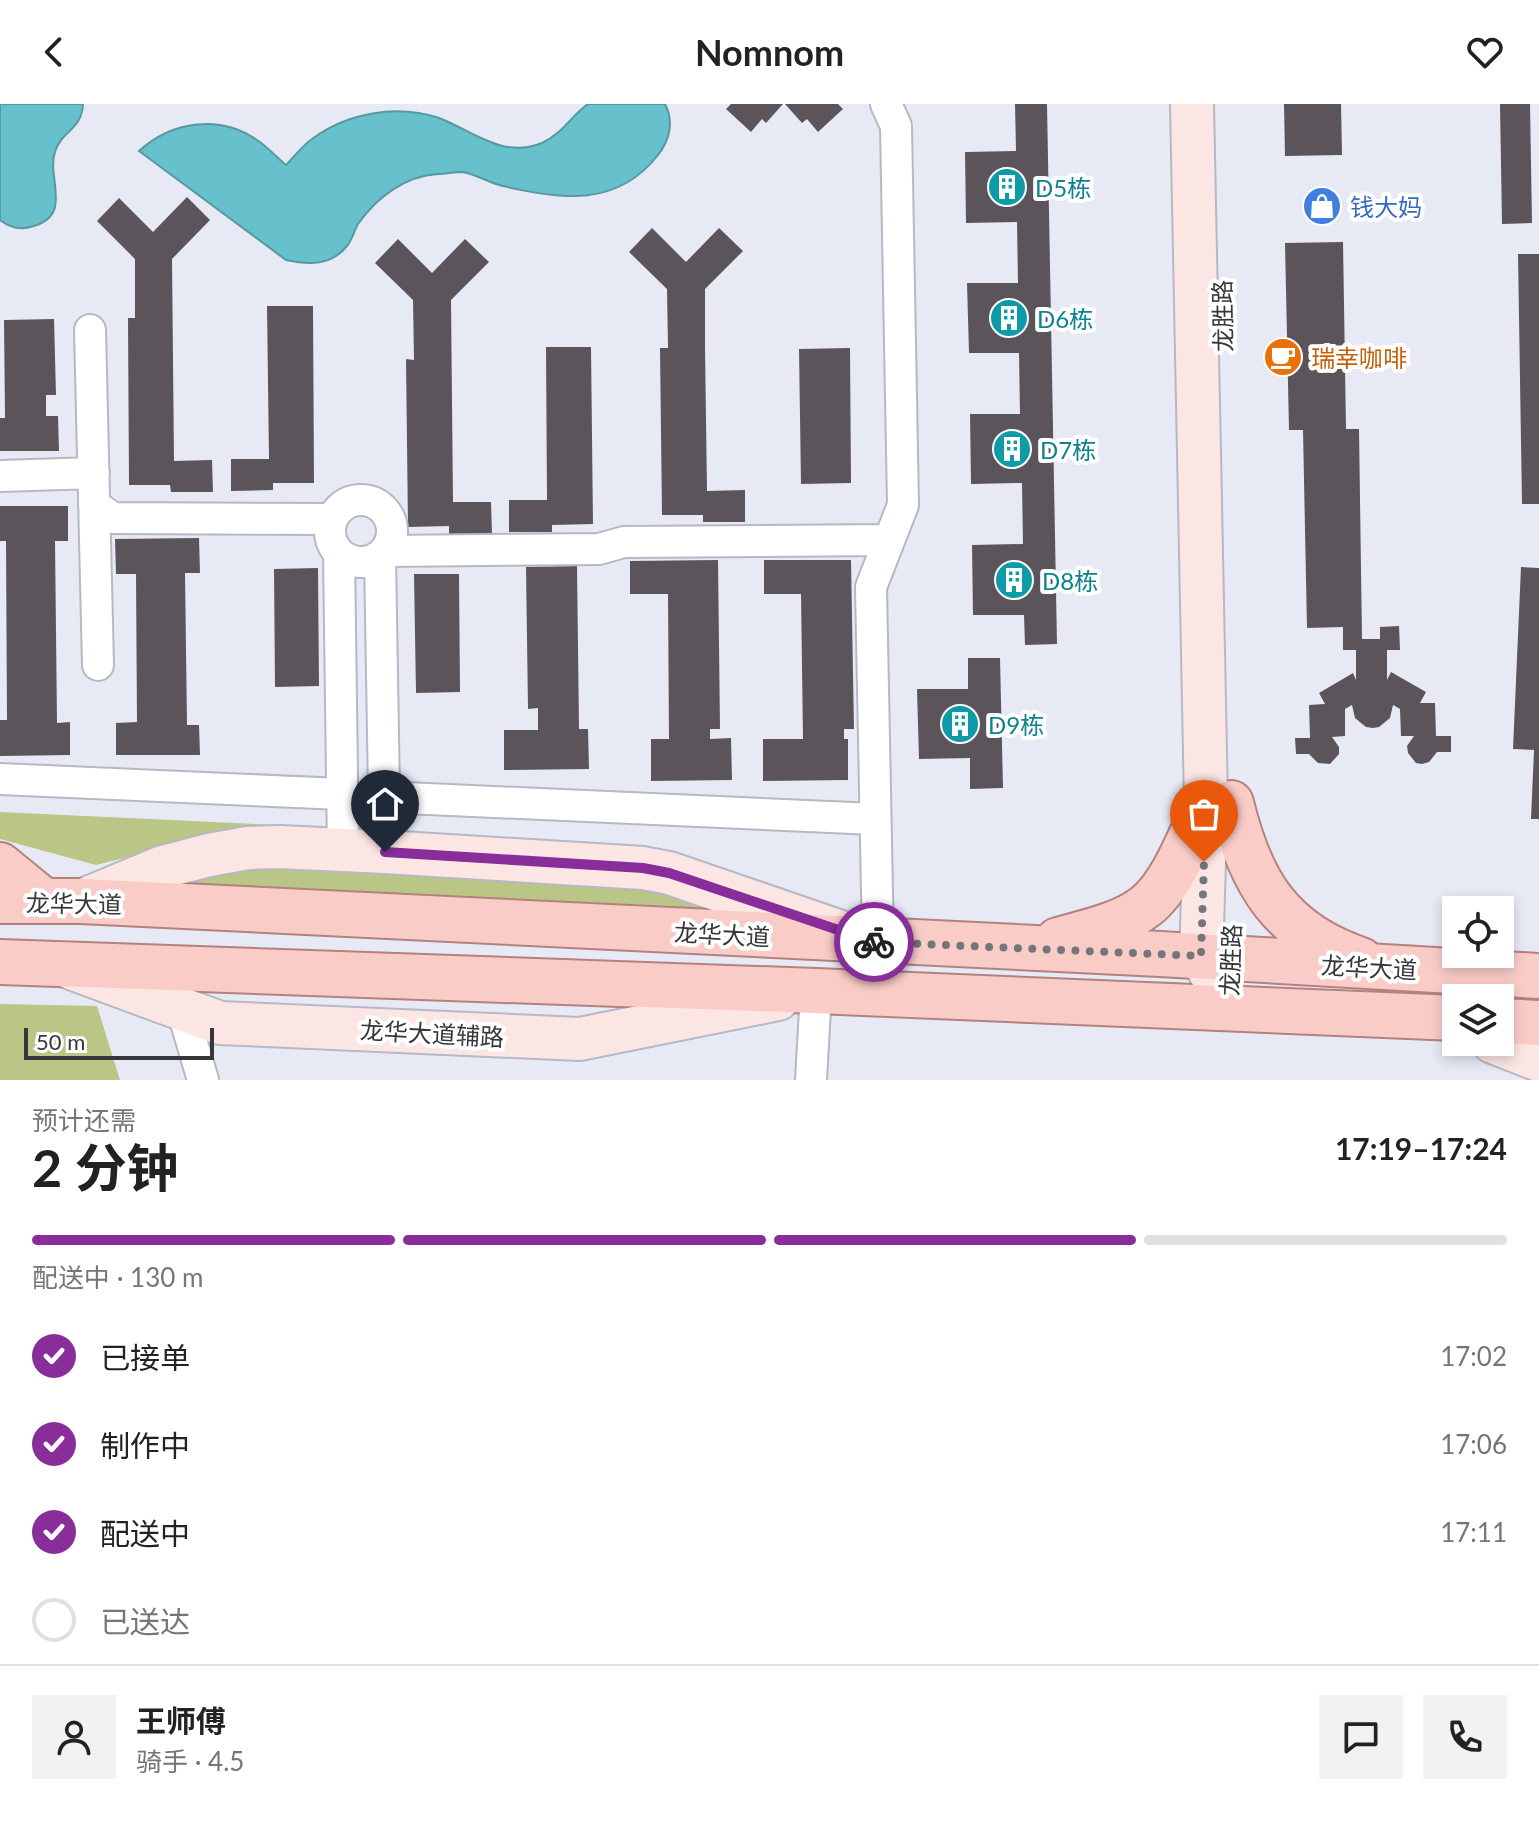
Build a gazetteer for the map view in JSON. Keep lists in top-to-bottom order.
{
  "streets": {
    "main road": ["龙胜路", "龙华大道", "龙华大道辅路"]
  },
  "crossings": [
    ["龙胜路", "龙华大道"],
    ["龙华大道", "龙华大道辅路"]
  ],
  "places": {
    "building": [
      "D5栋",
      "D6栋",
      "D7栋",
      "D8栋",
      "D9栋"
    ],
    "shop": ["钱大妈"],
    "cafe": ["瑞幸咖啡"]
  },
  "scale_bar": "50 m",
  "page": {
    "header": "Nomnom",
    "scale": "50 m",
    "heading": ["2 分钟", "预计还需", "17:19–17:24"],
    "panel": ["王师傅", "骑手 · 4.5"],
    "bar": "配送中 · 130 m",
    "list": [
      ["已接单", "17:02"],
      ["制作中", "17:06"],
      ["配送中", "17:11"],
      "已送达"
    ]
  }
}
